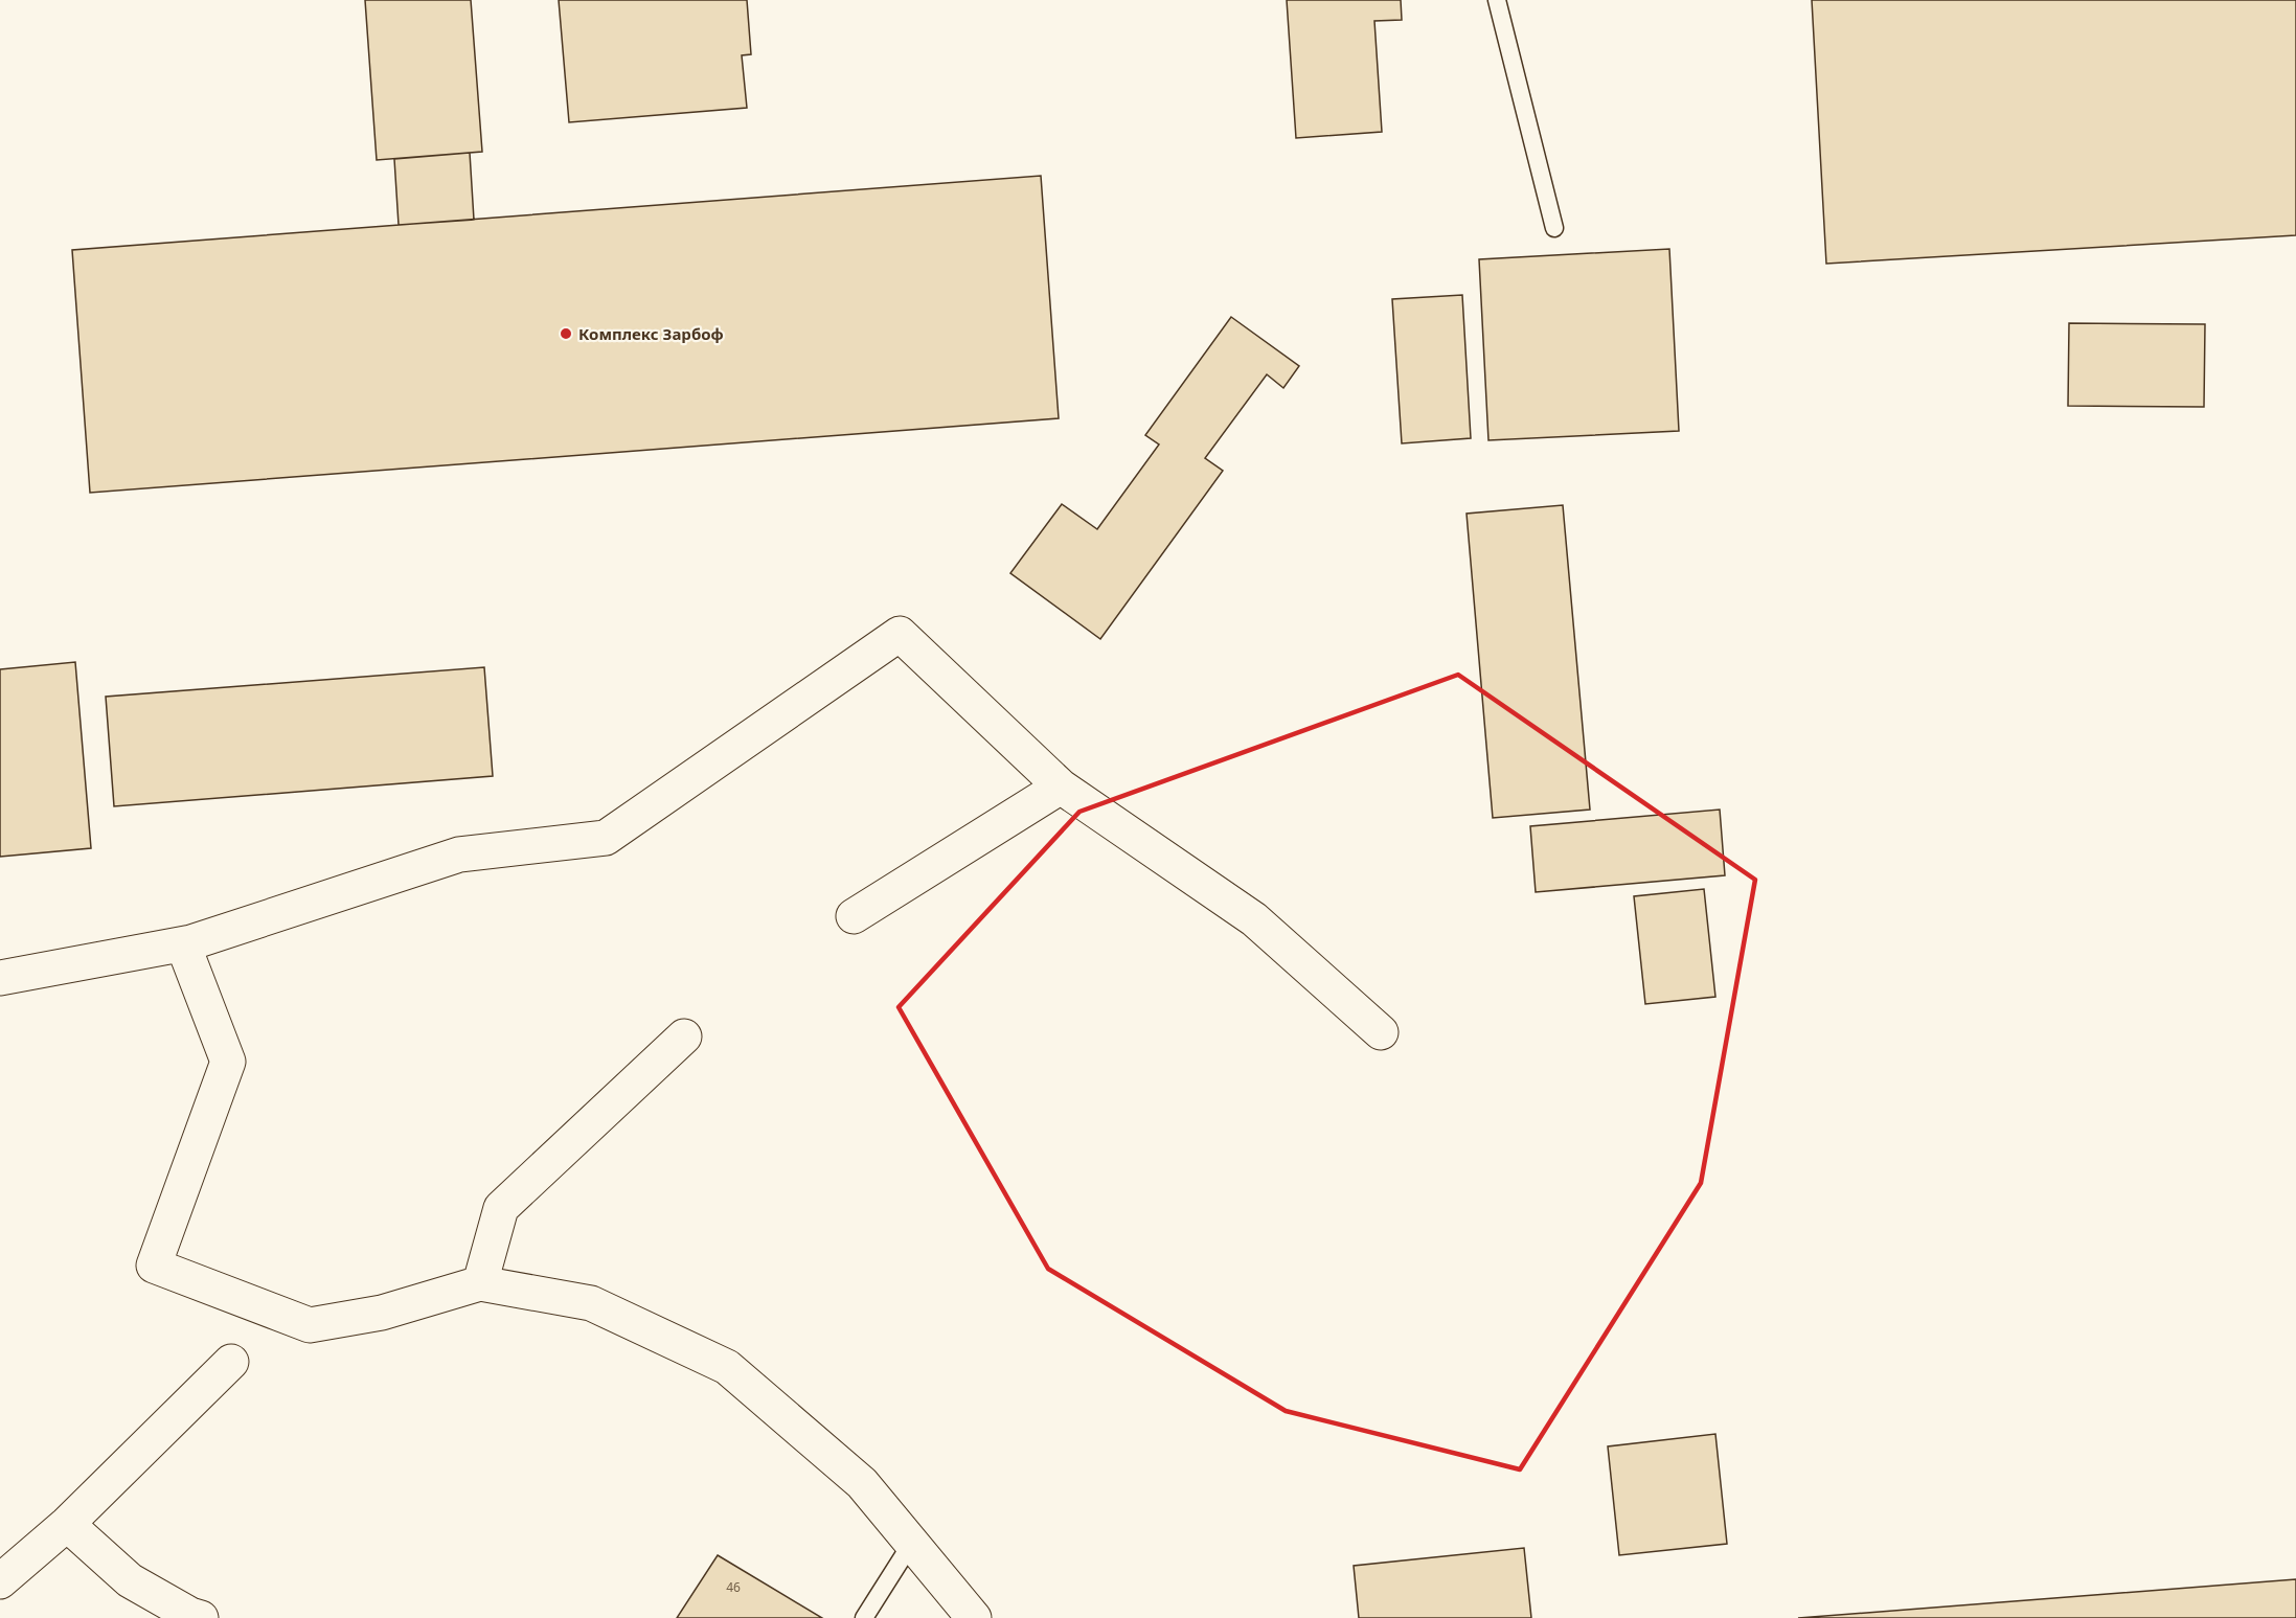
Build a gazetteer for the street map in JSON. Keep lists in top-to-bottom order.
{
  "places": ["Комплекс Зарбоф"],
  "house_numbers": ["46"]
}
